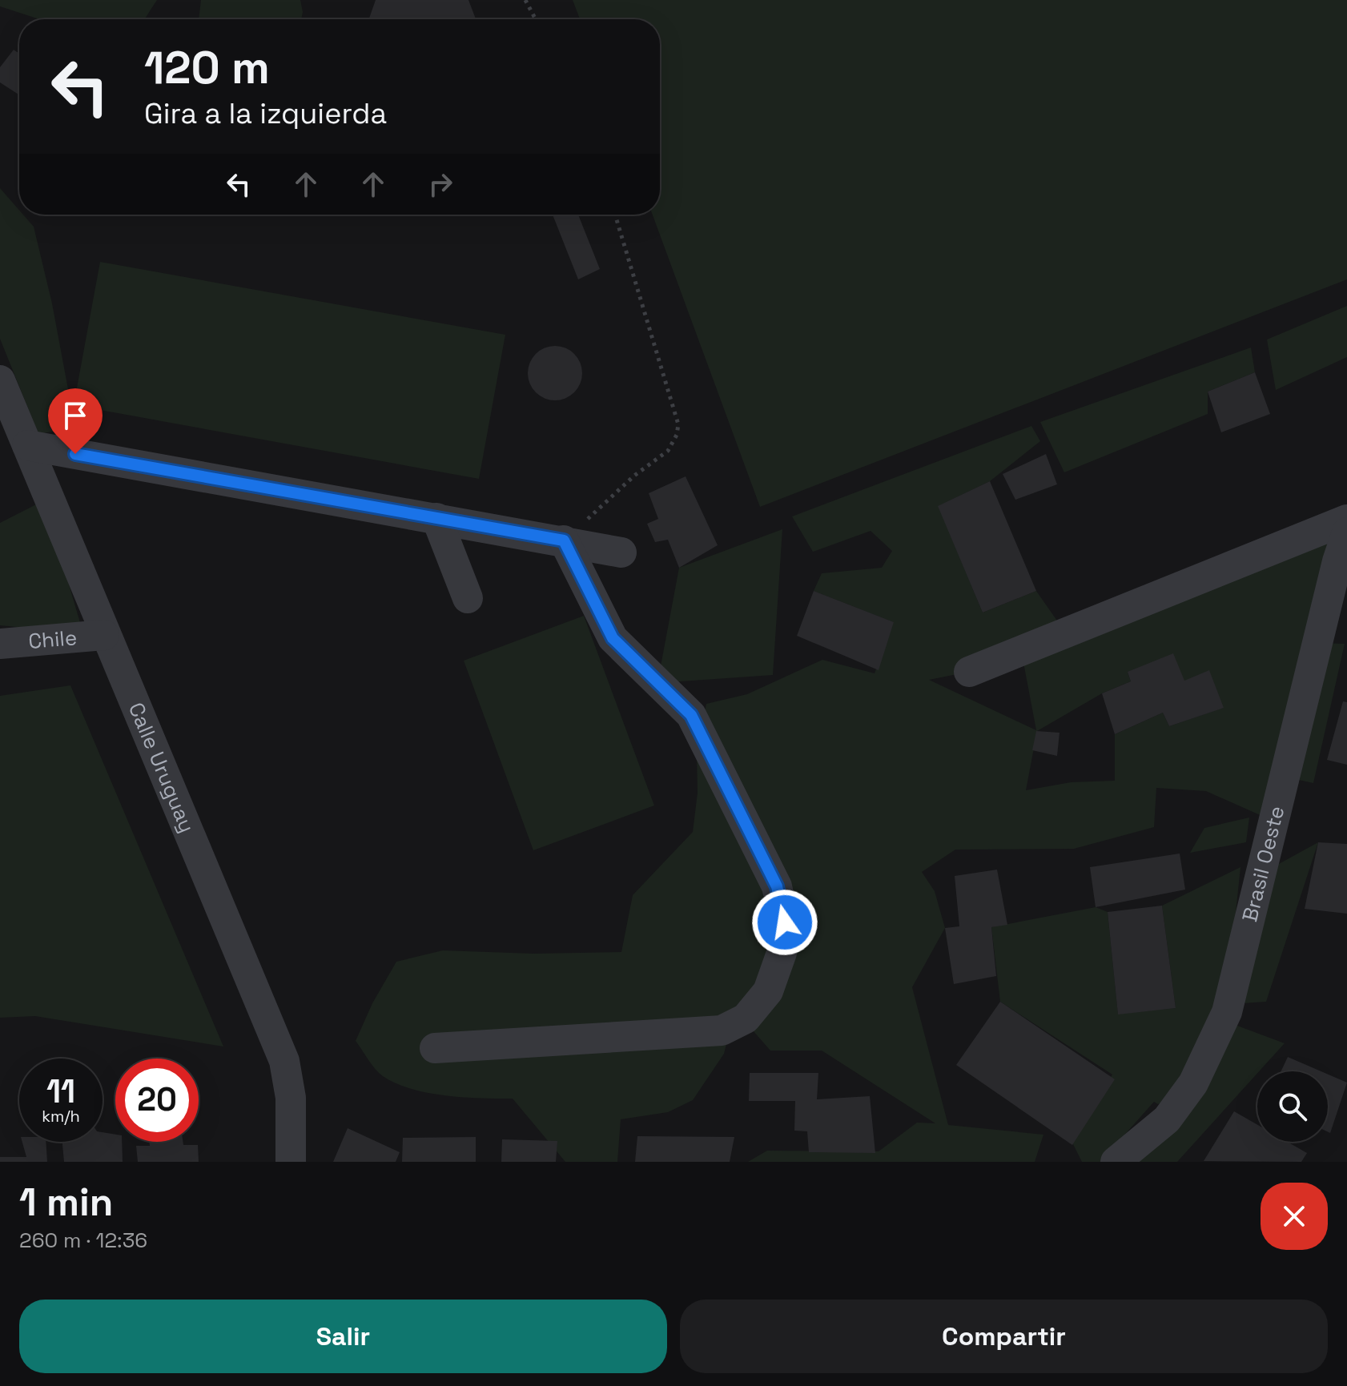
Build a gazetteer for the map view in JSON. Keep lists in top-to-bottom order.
{
  "streets": {
    "street": ["Chile", "Calle Uruguay", "Brasil Oeste"]
  },
  "crossings": [
    ["Chile", "Calle Uruguay"]
  ],
  "page": {
    "turn": ["120 m", "Gira a la izquierda"],
    "speed": "11 km/h",
    "limit": "20",
    "heading": ["1 min", "260 m · 12:36"],
    "buttons": ["Salir", "Compartir"]
  }
}
